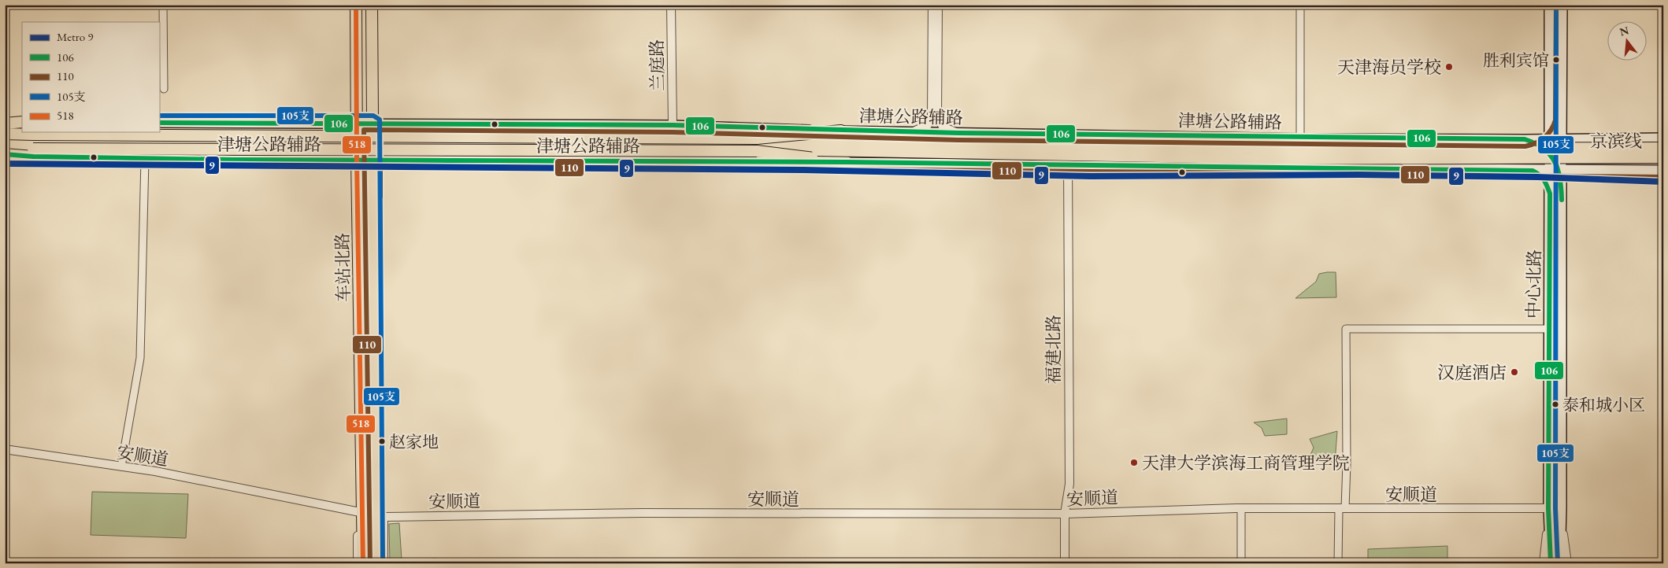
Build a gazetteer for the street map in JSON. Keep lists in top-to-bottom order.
{
  "streets": {
    "main road": [
      "津塘公路辅路",
      "京滨线",
      "车站北路",
      "中心北路"
    ],
    "street": ["兰庭路", "福建北路", "安顺道"]
  },
  "crossings": [
    ["兰庭路", "津塘公路辅路"],
    ["津塘公路辅路", "京滨线"],
    ["津塘公路辅路", "车站北路"],
    ["津塘公路辅路", "中心北路"],
    ["津塘公路辅路", "福建北路"],
    ["车站北路", "安顺道"],
    ["中心北路", "安顺道"],
    ["福建北路", "安顺道"]
  ],
  "places": [
    "胜利宾馆",
    "天津海员学校",
    "汉庭酒店",
    "泰和城小区",
    "赵家地",
    "天津大学滨海工商管理学院"
  ],
  "lines": [
    "transit line 110",
    "transit line 105支",
    "transit line 518",
    "transit line 106",
    "metro line 9"
  ],
  "legend": [
    "Metro 9",
    "106",
    "110",
    "105支",
    "518"
  ],
  "north": "top"
}
